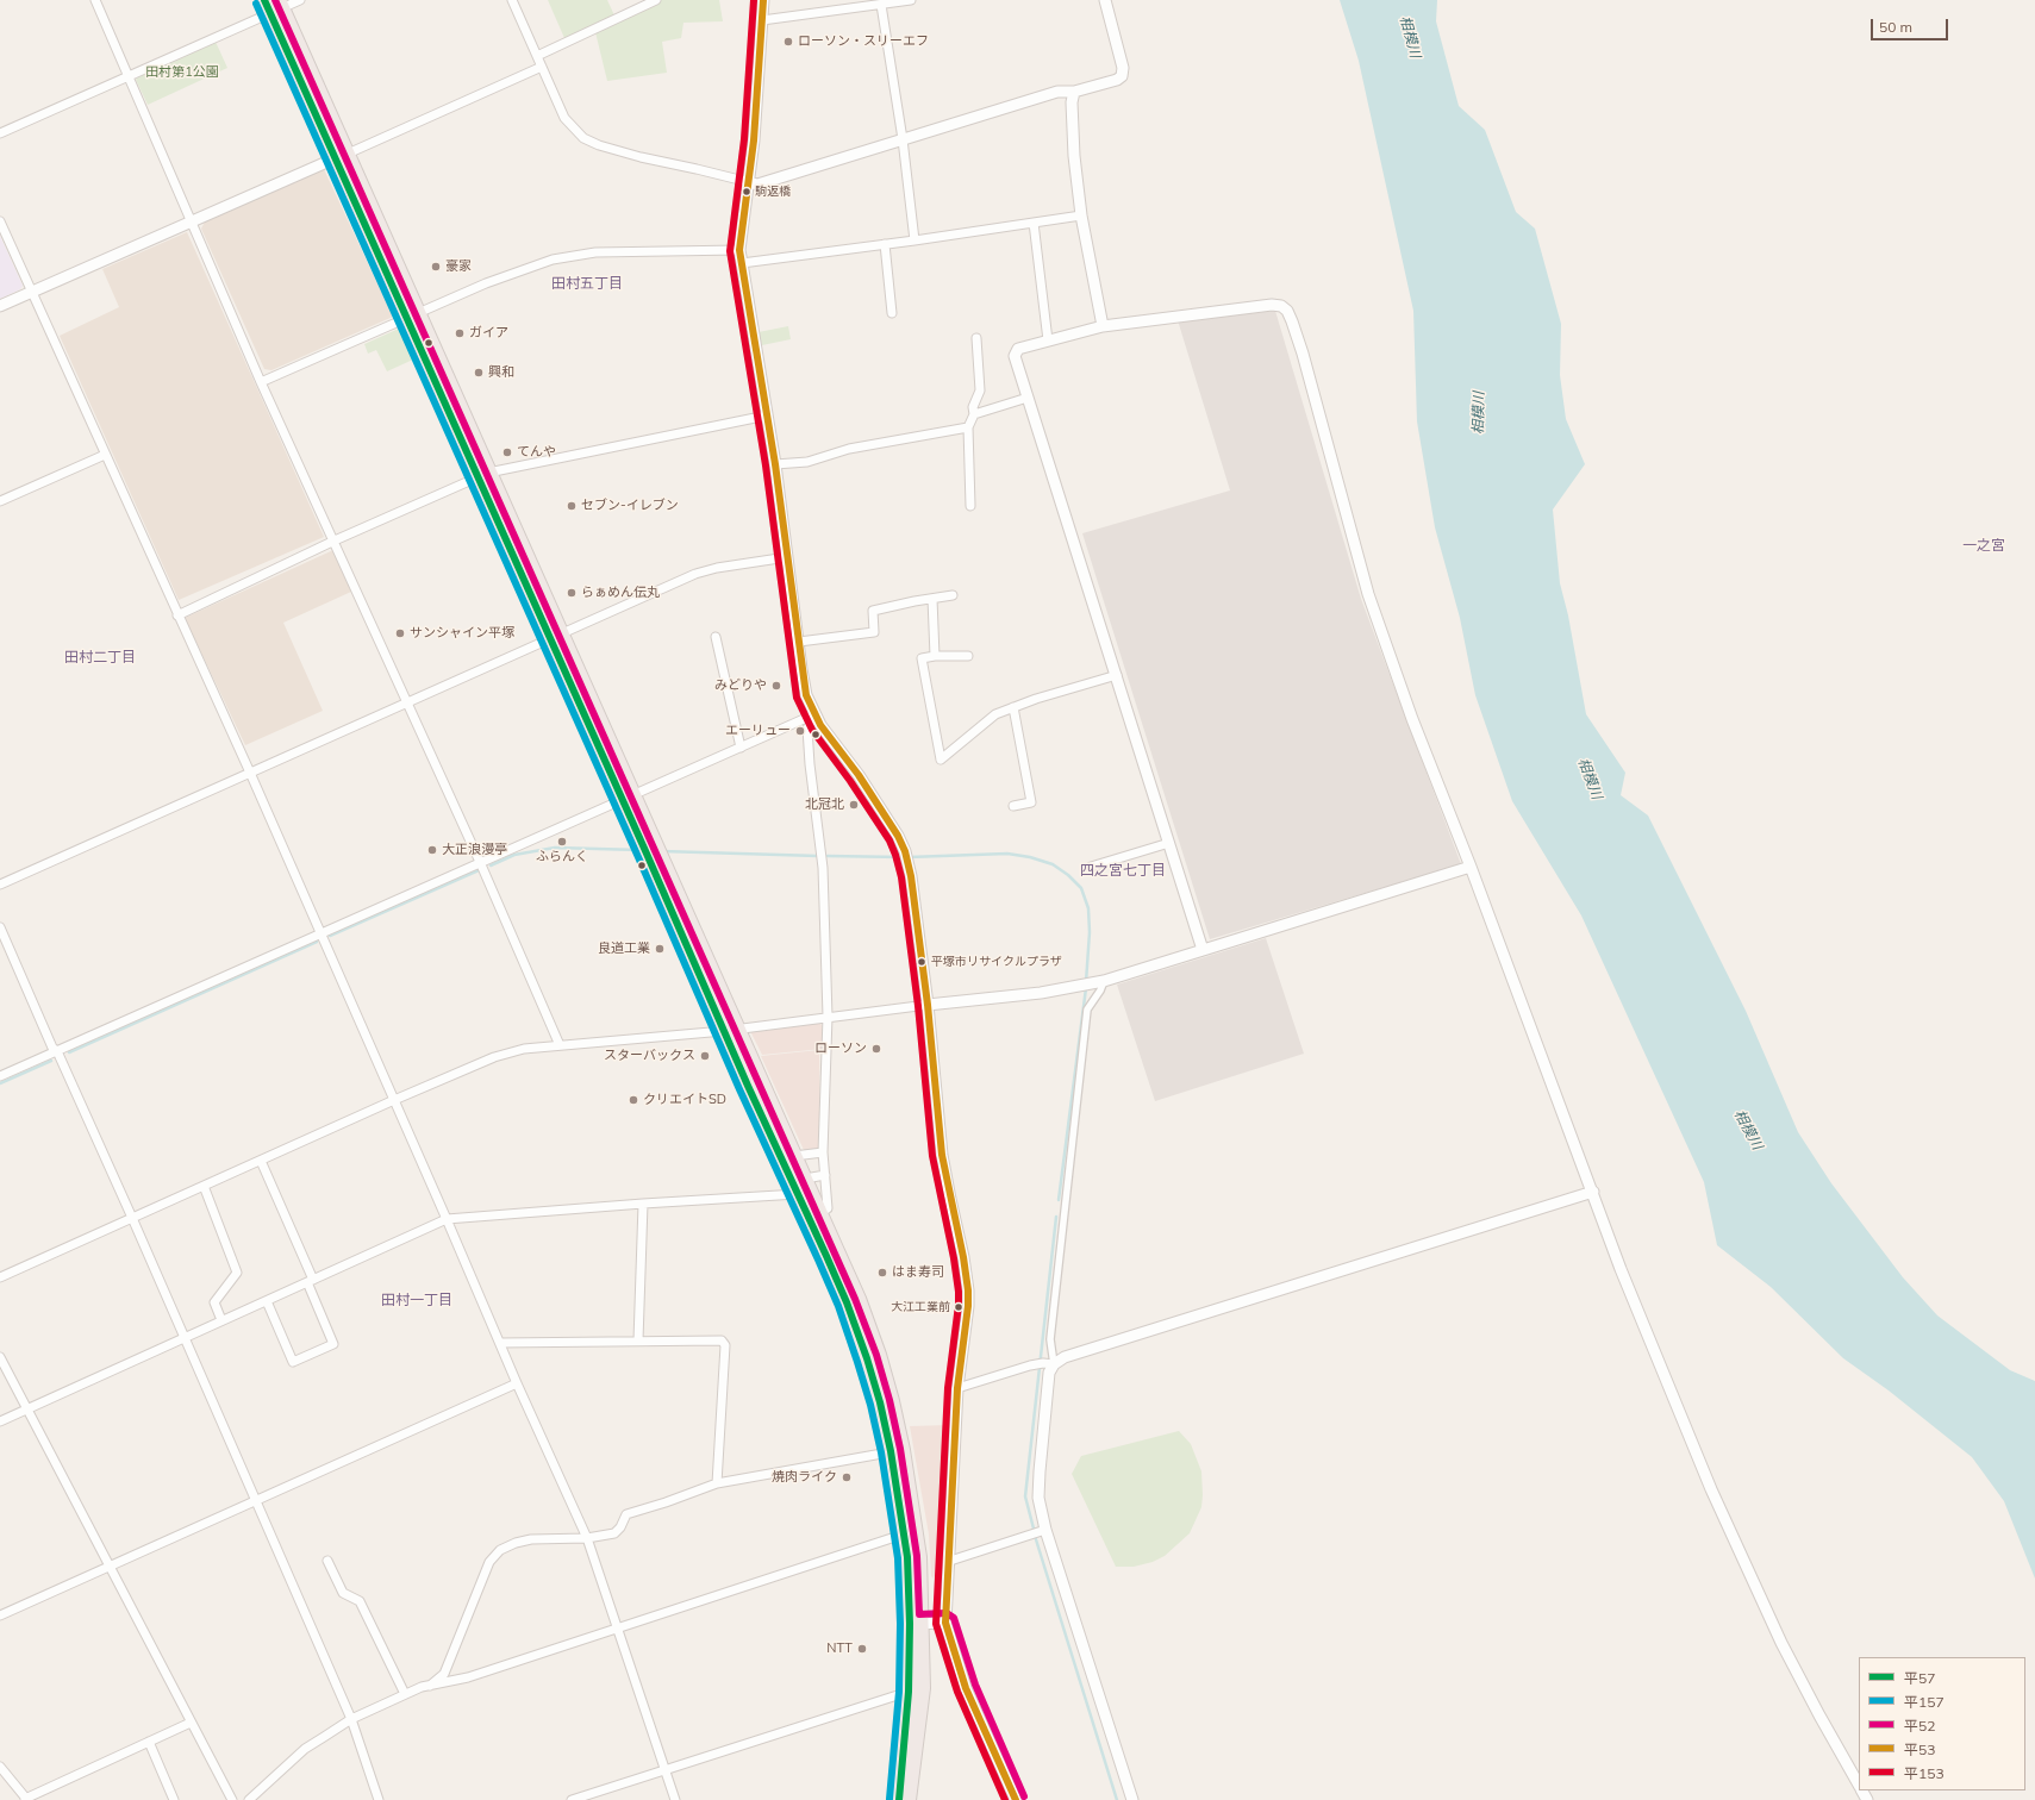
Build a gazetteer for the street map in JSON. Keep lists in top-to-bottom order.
{
  "districts": [
    "田村五丁目",
    "一之宮",
    "田村二丁目",
    "四之宮七丁目",
    "田村一丁目"
  ],
  "water": ["相模川"],
  "parks": ["田村第1公園"],
  "places": [
    "ローソン・スリーエフ",
    "駒返橋",
    "豪家",
    "ガイア",
    "興和",
    "てんや",
    "セブン-イレブン",
    "らぁめん伝丸",
    "サンシャイン平塚",
    "みどりや",
    "エーリュー",
    "北冠北",
    "ふらんく",
    "大正浪漫亭",
    "良道工業",
    "平塚市リサイクルプラザ",
    "ローソン",
    "スターバックス",
    "クリエイトSD",
    "はま寿司",
    "大江工業前",
    "焼肉ライク",
    "NTT"
  ],
  "lines": [
    "transit line 平57",
    "transit line 平52",
    "transit line 平53",
    "transit line 平153",
    "transit line 平157"
  ],
  "legend": [
    "平57",
    "平157",
    "平52",
    "平53",
    "平153"
  ],
  "scale_bar": "50 m"
}
